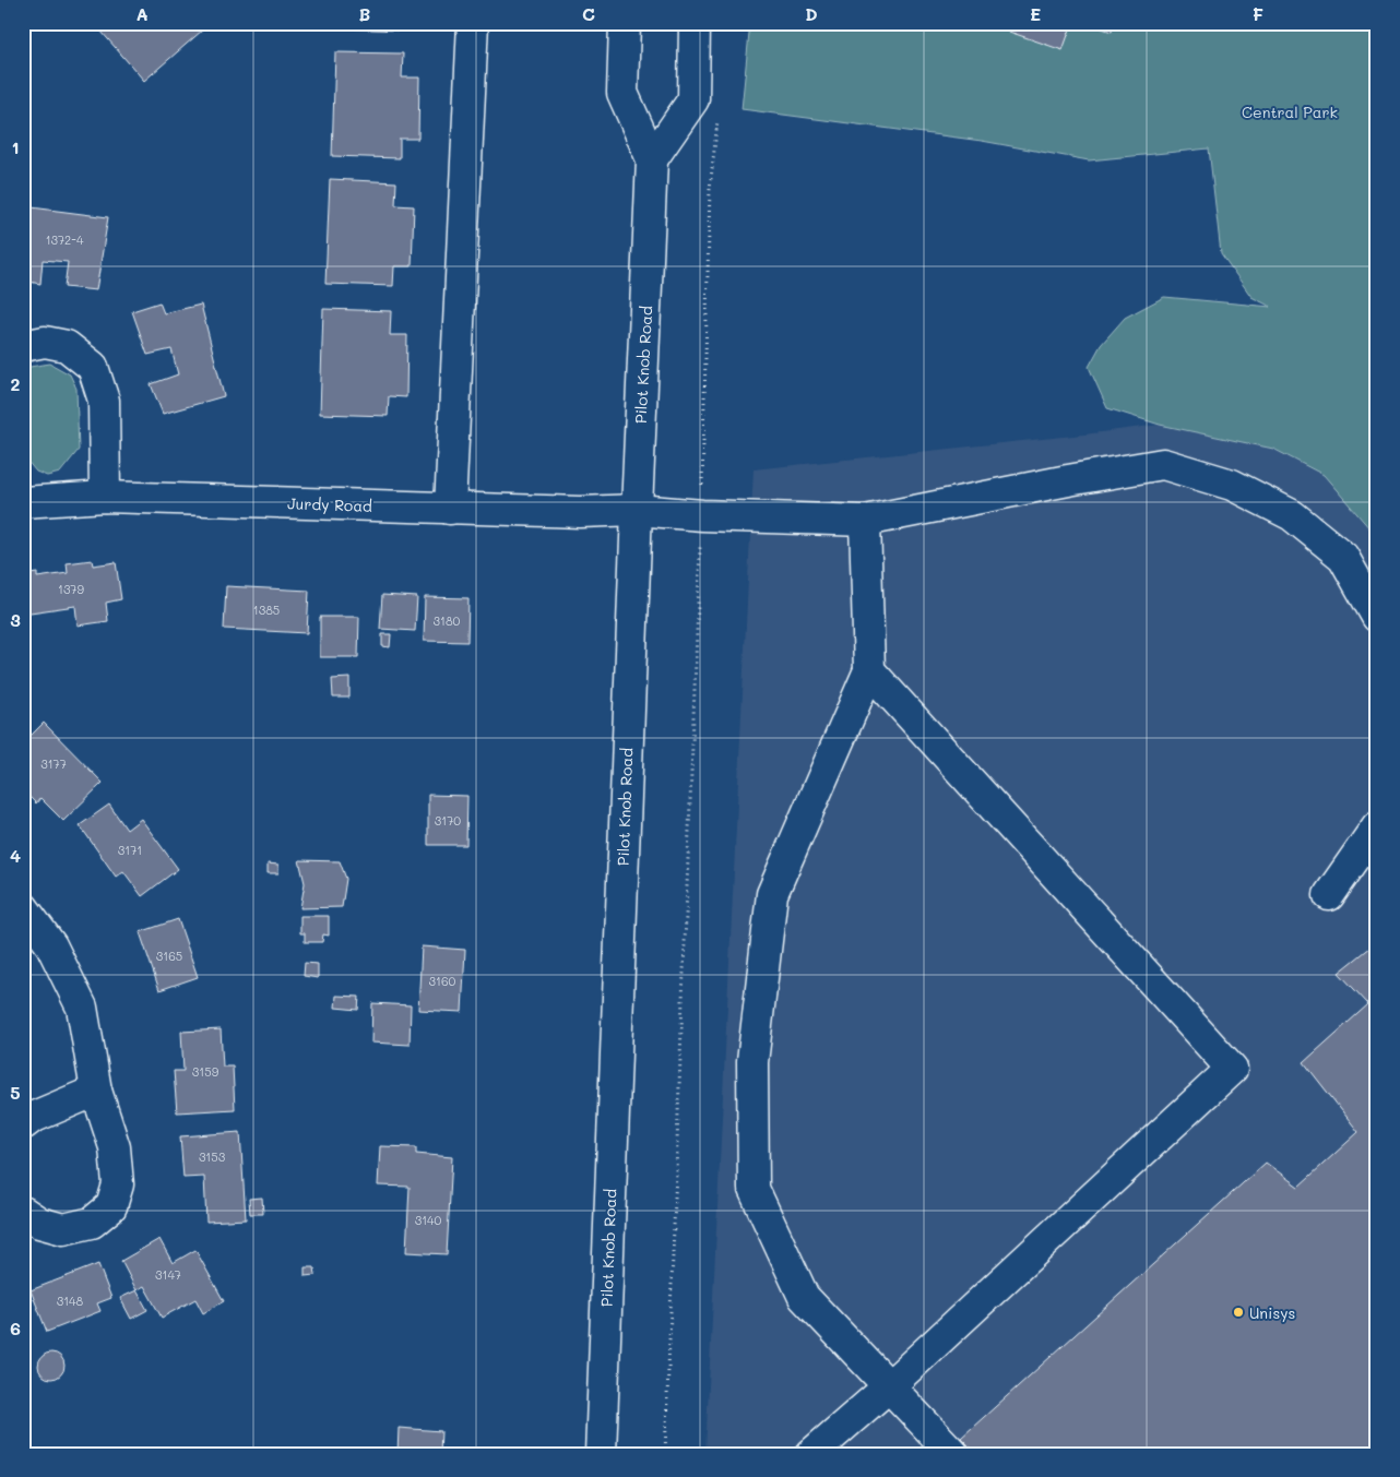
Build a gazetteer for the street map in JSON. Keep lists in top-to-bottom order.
{
  "streets": {
    "main road": ["Pilot Knob Road", "Jurdy Road"]
  },
  "crossings": [
    ["Pilot Knob Road", "Jurdy Road"]
  ],
  "parks": ["Central Park"],
  "places": ["Unisys"],
  "house_numbers": [
    "1372-4",
    "1379",
    "1385",
    "3180",
    "3177",
    "3170",
    "3171",
    "3165",
    "3160",
    "3159",
    "3153",
    "3140",
    "3147",
    "3148"
  ],
  "grid": {
    "columns": [
      "A",
      "B",
      "C",
      "D",
      "E",
      "F"
    ],
    "rows": [
      "1",
      "2",
      "3",
      "4",
      "5",
      "6"
    ]
  }
}
